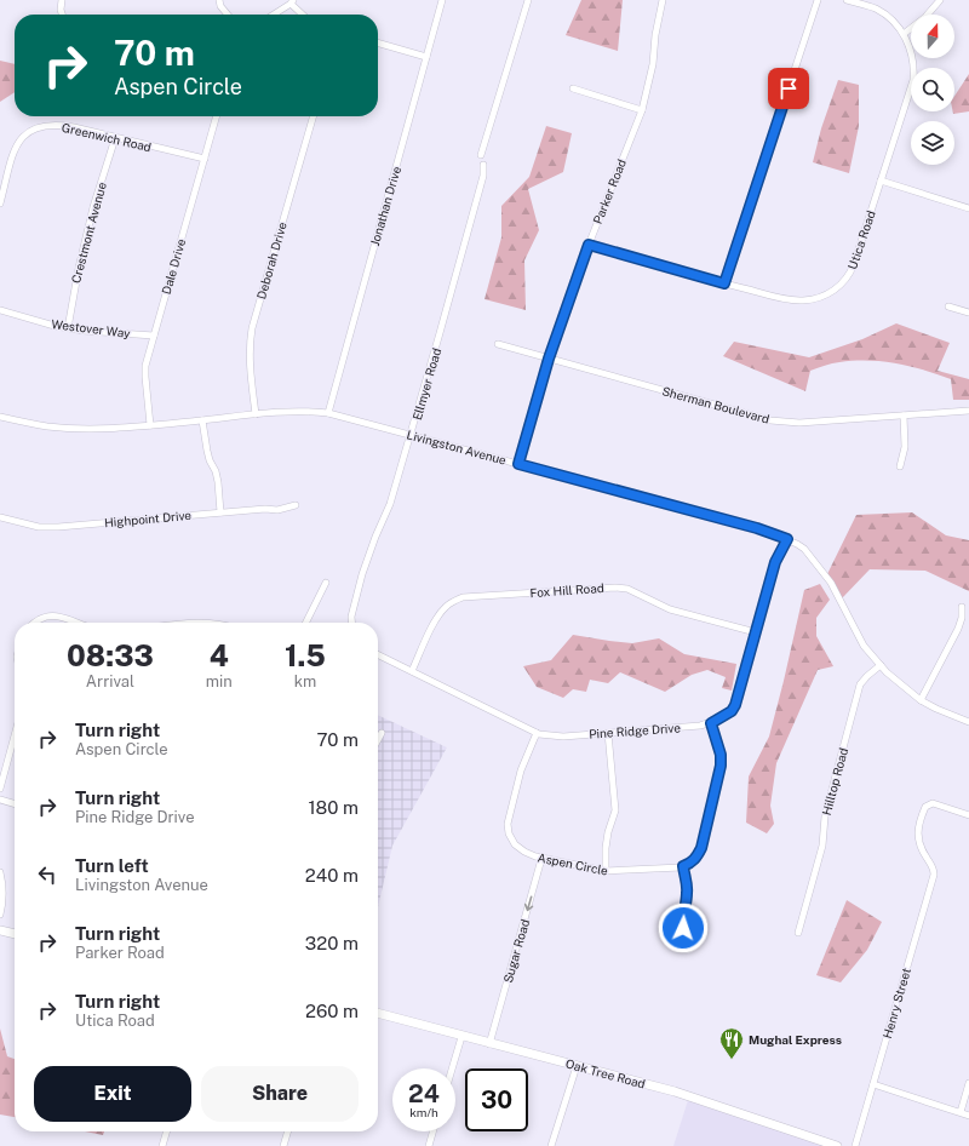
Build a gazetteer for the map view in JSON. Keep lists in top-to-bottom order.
{
  "streets": {
    "main road": ["Oak Tree Road"],
    "street": [
      "Greenwich Road",
      "Parker Road",
      "Jonathan Drive",
      "Crestmont Avenue",
      "Utica Road",
      "Deborah Drive",
      "Dale Drive",
      "Westover Way",
      "Ellmyer Road",
      "Sherman Boulevard",
      "Livingston Avenue",
      "Highpoint Drive",
      "Fox Hill Road",
      "Pine Ridge Drive",
      "Hilltop Road",
      "Aspen Circle",
      "Sugar Road",
      "Henry Street"
    ]
  },
  "crossings": [
    ["Greenwich Road", "Crestmont Avenue"],
    ["Greenwich Road", "Dale Drive"],
    ["Parker Road", "Utica Road"],
    ["Parker Road", "Sherman Boulevard"],
    ["Parker Road", "Livingston Avenue"],
    ["Jonathan Drive", "Livingston Avenue"],
    ["Crestmont Avenue", "Westover Way"],
    ["Deborah Drive", "Livingston Avenue"],
    ["Dale Drive", "Westover Way"],
    ["Dale Drive", "Livingston Avenue"],
    ["Ellmyer Road", "Livingston Avenue"],
    ["Livingston Avenue", "Pine Ridge Drive"],
    ["Livingston Avenue", "Hilltop Road"],
    ["Fox Hill Road", "Pine Ridge Drive"],
    ["Pine Ridge Drive", "Aspen Circle"],
    ["Aspen Circle", "Sugar Road"],
    ["Sugar Road", "Oak Tree Road"]
  ],
  "one_way": ["Sugar Road"],
  "places": {
    "restaurant": ["Mughal Express"]
  },
  "north": "top",
  "page": {
    "turn": ["70 m", "Aspen Circle"],
    "eta": [
      "08:33",
      "Arrival",
      "4",
      "min",
      "1.5",
      "km"
    ],
    "list": [
      {
        "name": "Turn right",
        "note": "Aspen Circle",
        "value": "70 m"
      },
      {
        "name": "Turn right",
        "note": "Pine Ridge Drive",
        "value": "180 m"
      },
      {
        "name": "Turn left",
        "note": "Livingston Avenue",
        "value": "240 m"
      },
      {
        "name": "Turn right",
        "note": "Parker Road",
        "value": "320 m"
      },
      {
        "name": "Turn right",
        "note": "Utica Road",
        "value": "260 m"
      }
    ],
    "buttons": ["Exit", "Share"],
    "speed": "24 km/h",
    "limit": "30"
  }
}
